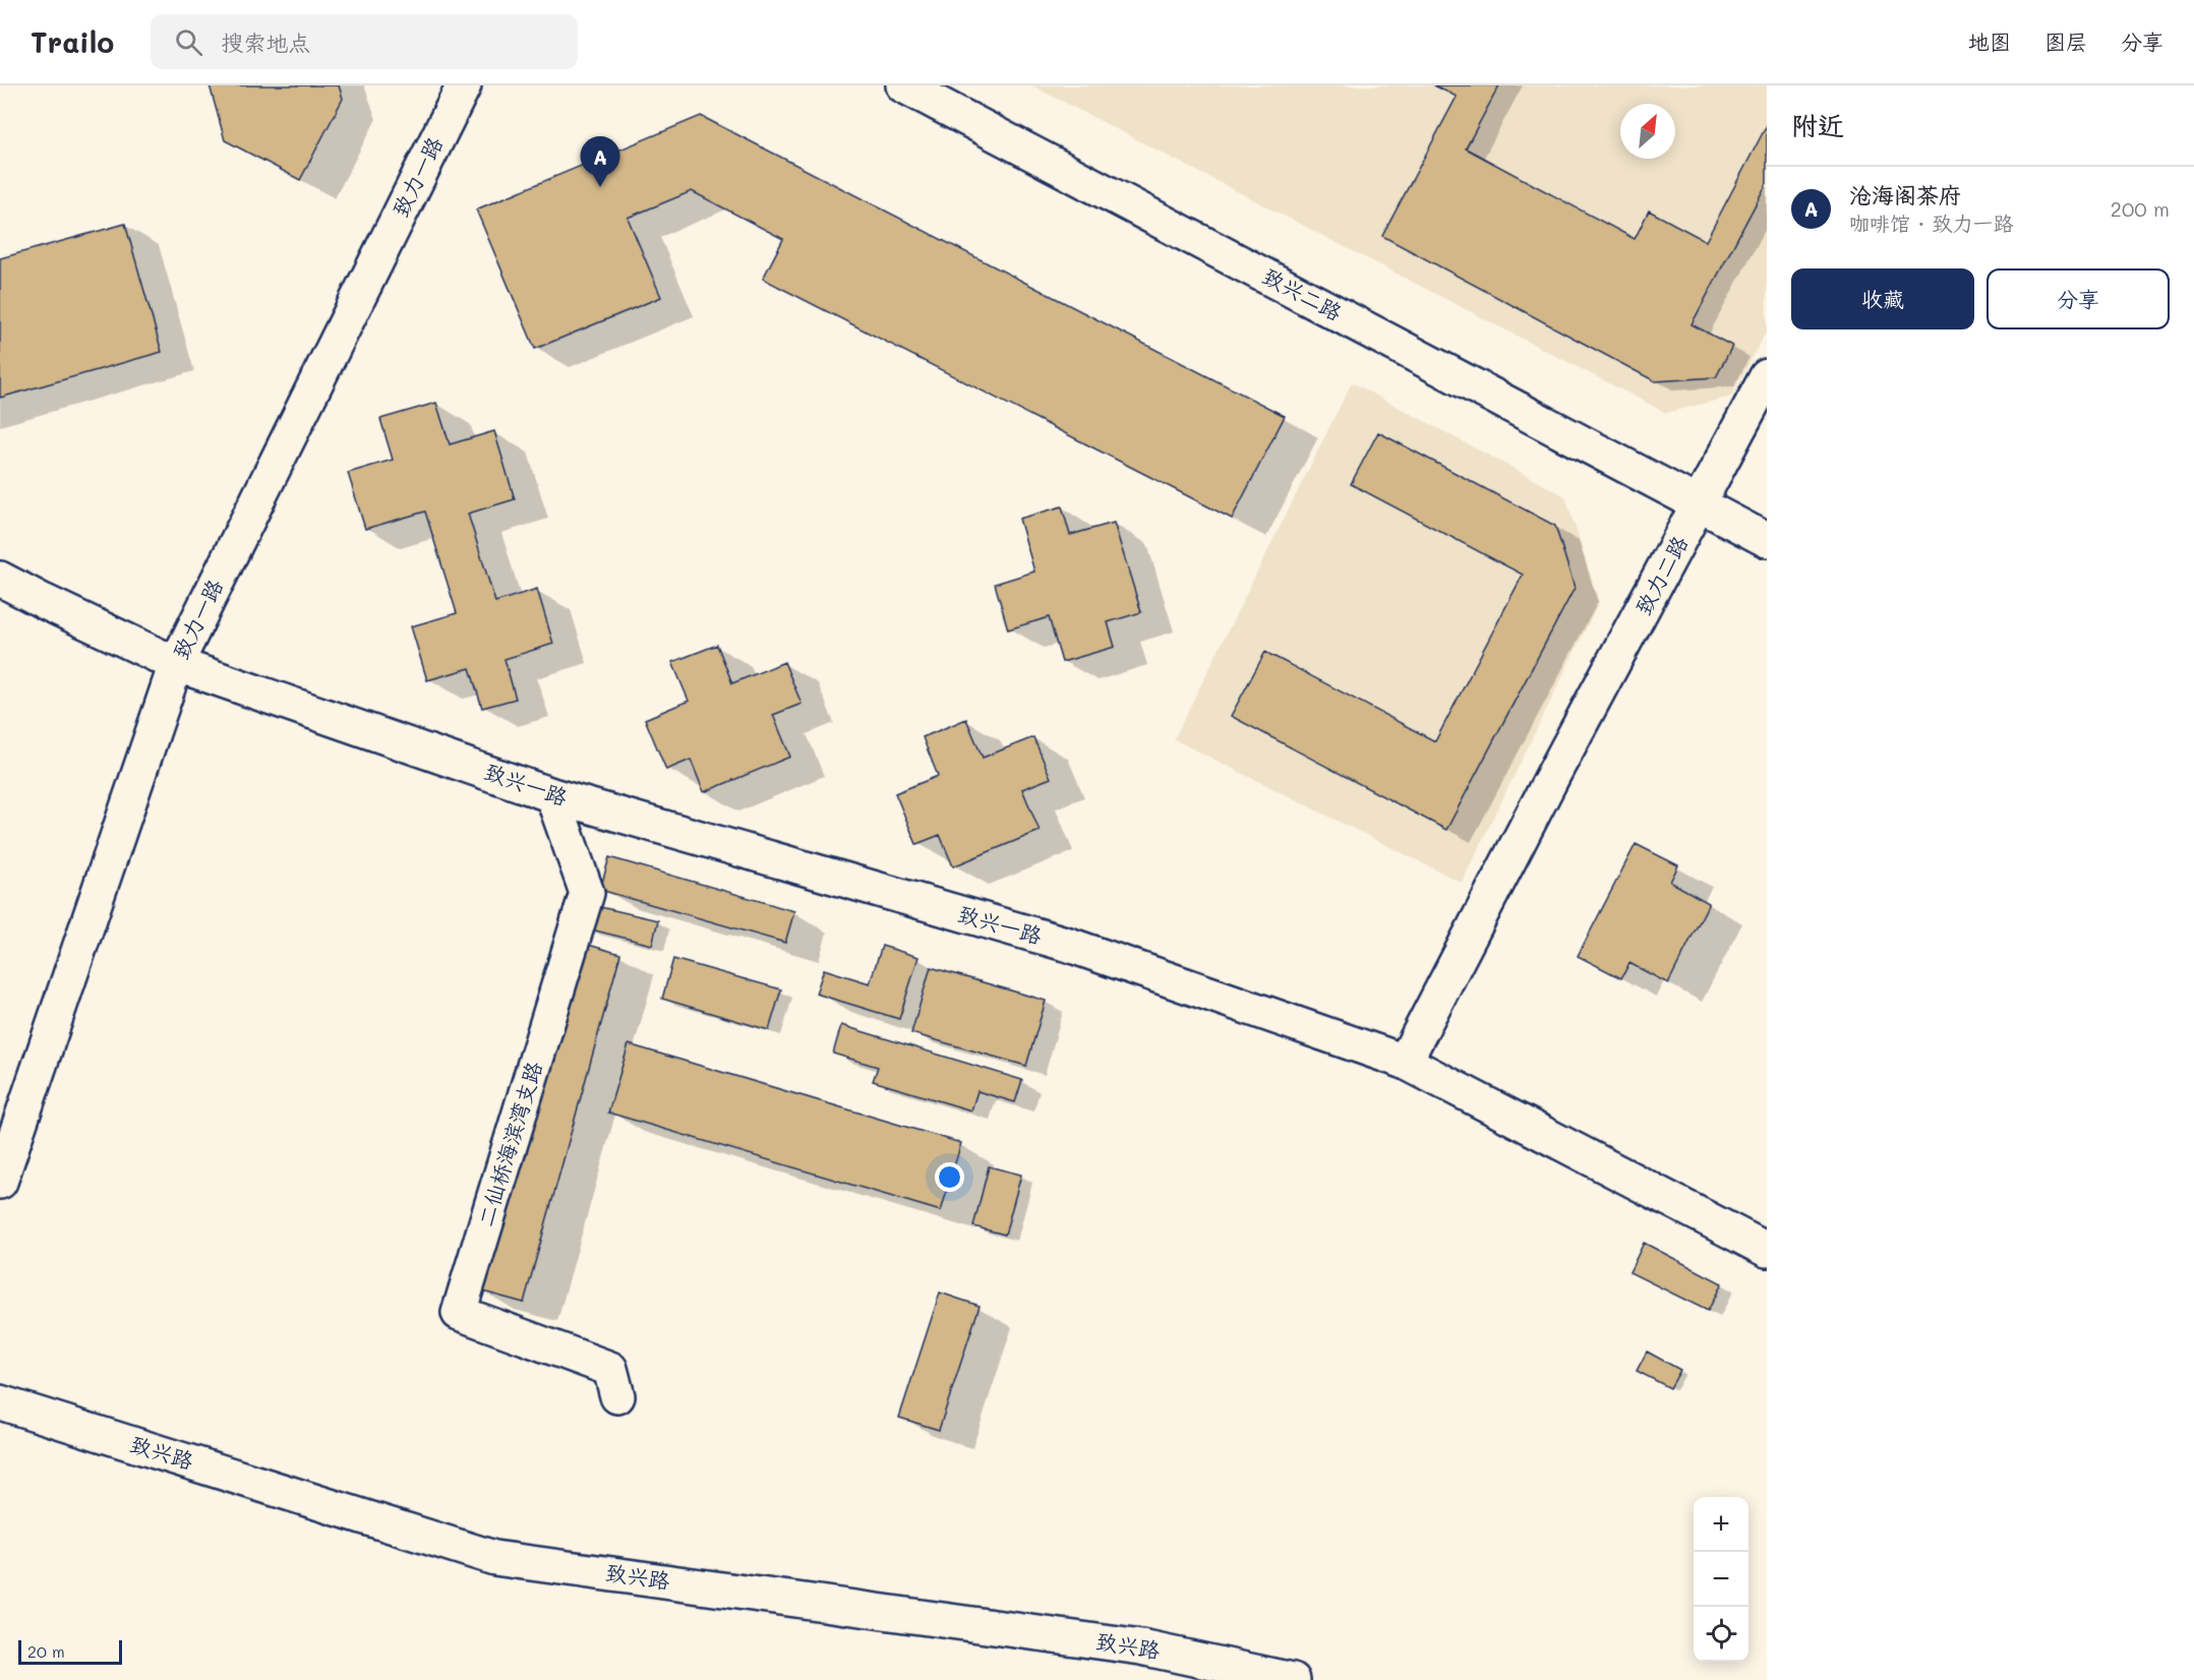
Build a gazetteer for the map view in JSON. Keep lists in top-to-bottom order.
{
  "streets": {
    "street": [
      "致力一路",
      "致兴二路",
      "致力二路",
      "致兴一路",
      "二仙桥海滨湾支路",
      "致兴路"
    ]
  },
  "crossings": [
    ["致力一路", "致兴一路"],
    ["致兴二路", "致力二路"],
    ["致力二路", "致兴一路"],
    ["致兴一路", "二仙桥海滨湾支路"]
  ],
  "scale_bar": "20 m",
  "north": "top right",
  "page": {
    "header": "Trailo",
    "search": "搜索地点",
    "nav": ["地图", "图层", "分享"],
    "heading": "附近",
    "pins": "A",
    "list": [
      {
        "mark": "A",
        "name": "沧海阁茶府",
        "note": "咖啡馆 · 致力一路",
        "value": "200 m"
      }
    ],
    "buttons": ["收藏", "分享"],
    "map_buttons": ["+", "−"],
    "scale": "20 m"
  }
}
